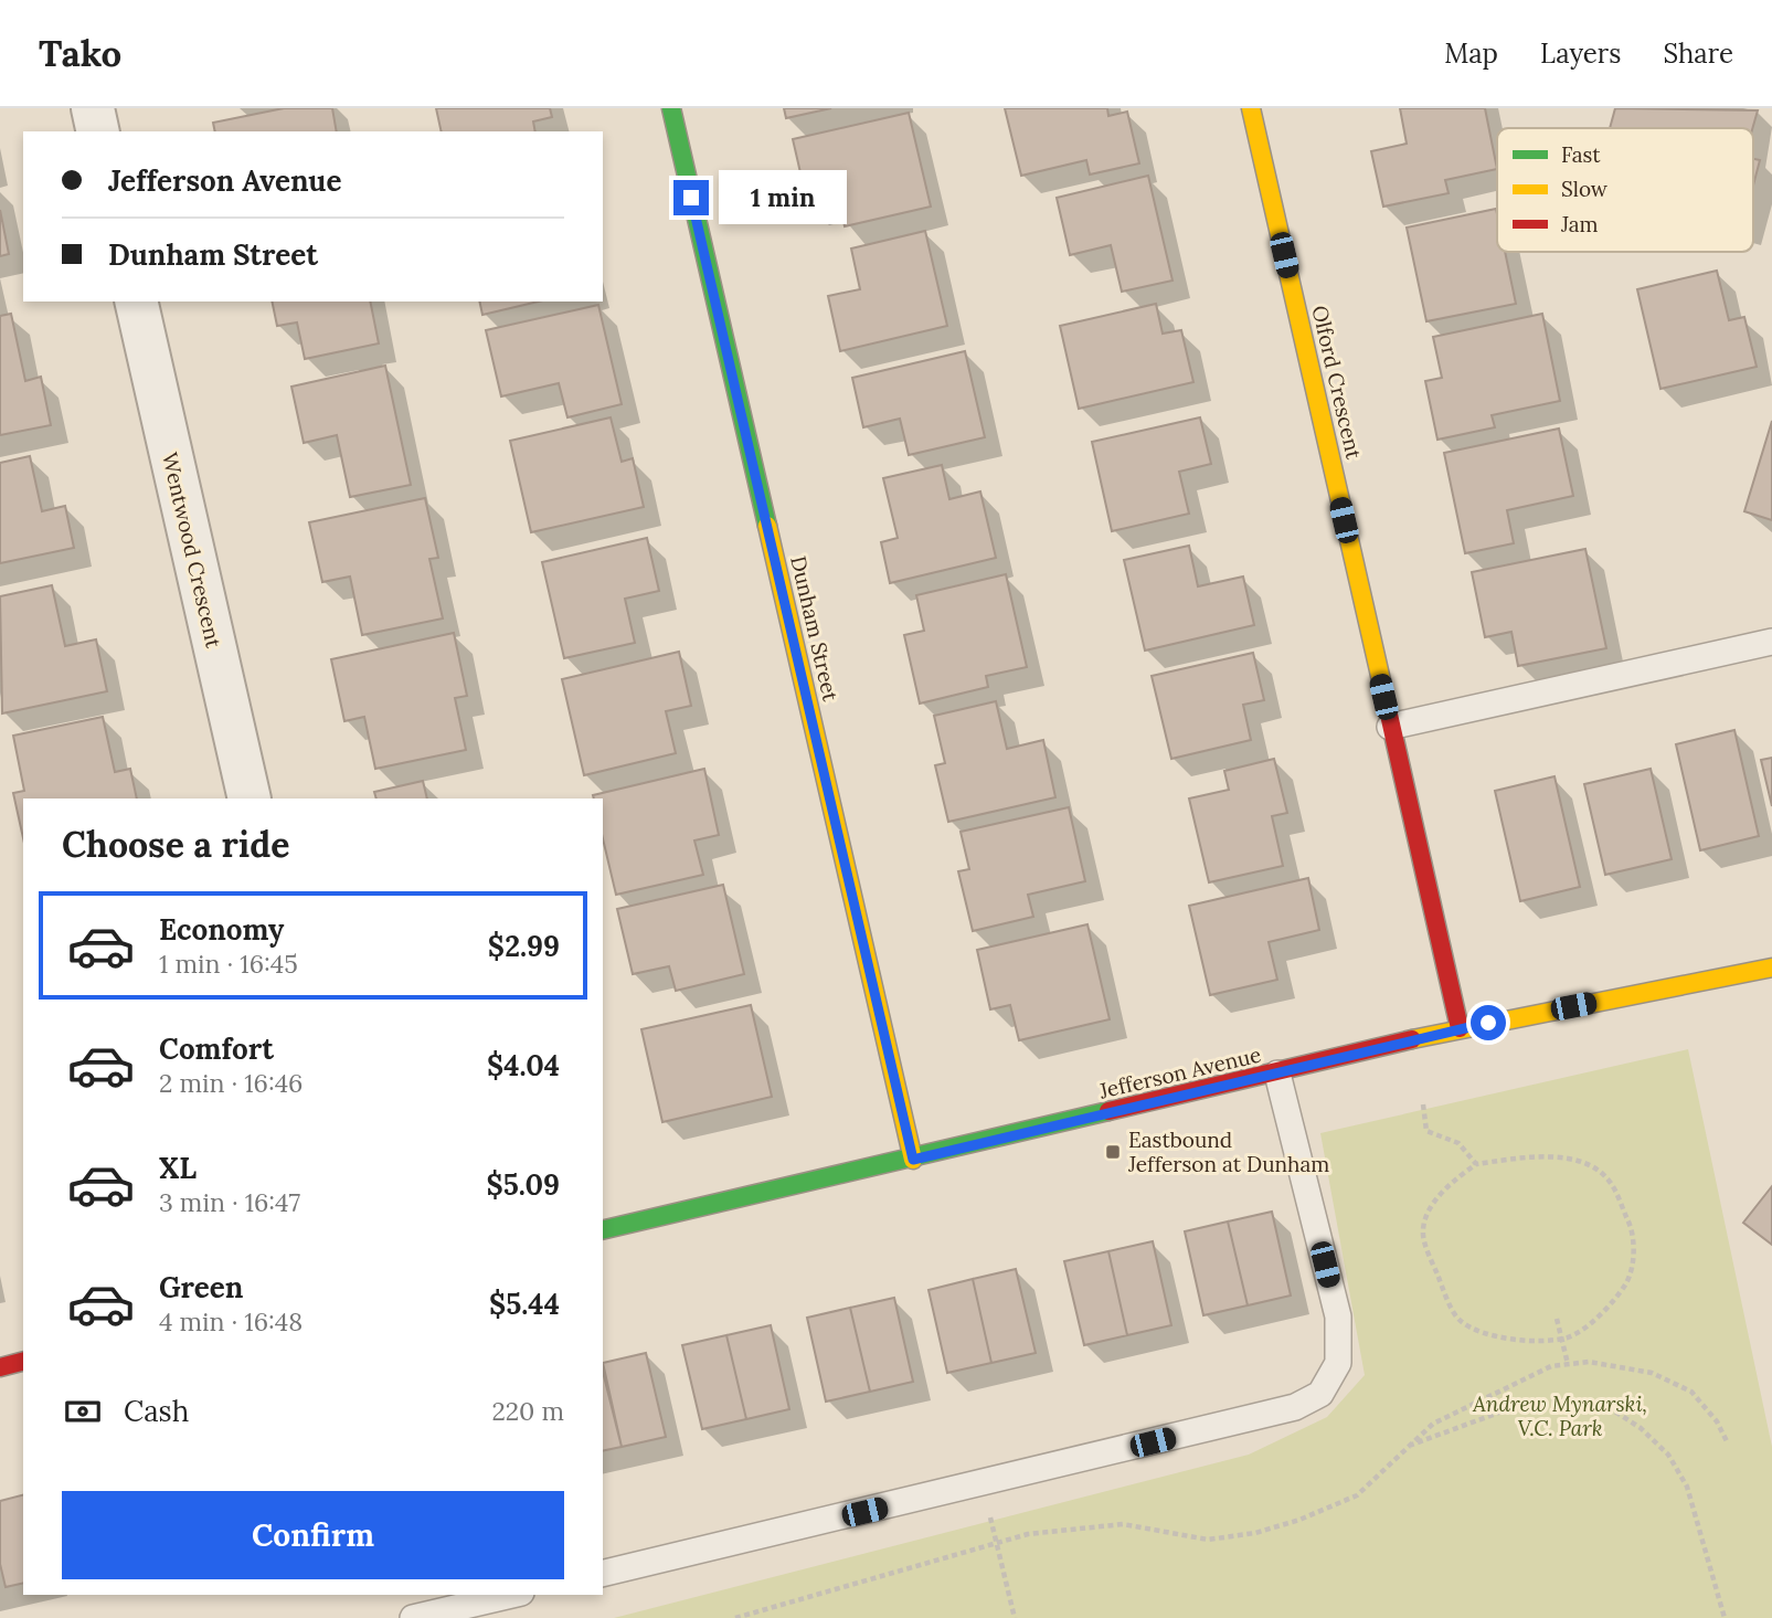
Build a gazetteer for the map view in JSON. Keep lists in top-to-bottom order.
{
  "streets": {
    "street": [
      "Olford Crescent",
      "Wentwood Crescent",
      "Dunham Street",
      "Jefferson Avenue"
    ]
  },
  "crossings": [
    ["Olford Crescent", "Jefferson Avenue"],
    ["Dunham Street", "Jefferson Avenue"]
  ],
  "parks": ["Andrew Mynarski, V.C. Park"],
  "places": {
    "transit": ["Eastbound Jefferson at Dunham"]
  },
  "legend": ["Fast", "Slow", "Jam"],
  "page": {
    "header": "Tako",
    "nav": ["Map", "Layers", "Share"],
    "banner": ["Jefferson Avenue", "Dunham Street"],
    "bubble": "1 min",
    "heading": "Choose a ride",
    "list": [
      {
        "name": "Economy",
        "note": "1 min · 16:45",
        "value": "$2.99"
      },
      {
        "name": "Comfort",
        "note": "2 min · 16:46",
        "value": "$4.04"
      },
      {
        "name": "XL",
        "note": "3 min · 16:47",
        "value": "$5.09"
      },
      {
        "name": "Green",
        "note": "4 min · 16:48",
        "value": "$5.44"
      }
    ],
    "pay": ["Cash", "220 m"],
    "buttons": "Confirm"
  }
}
